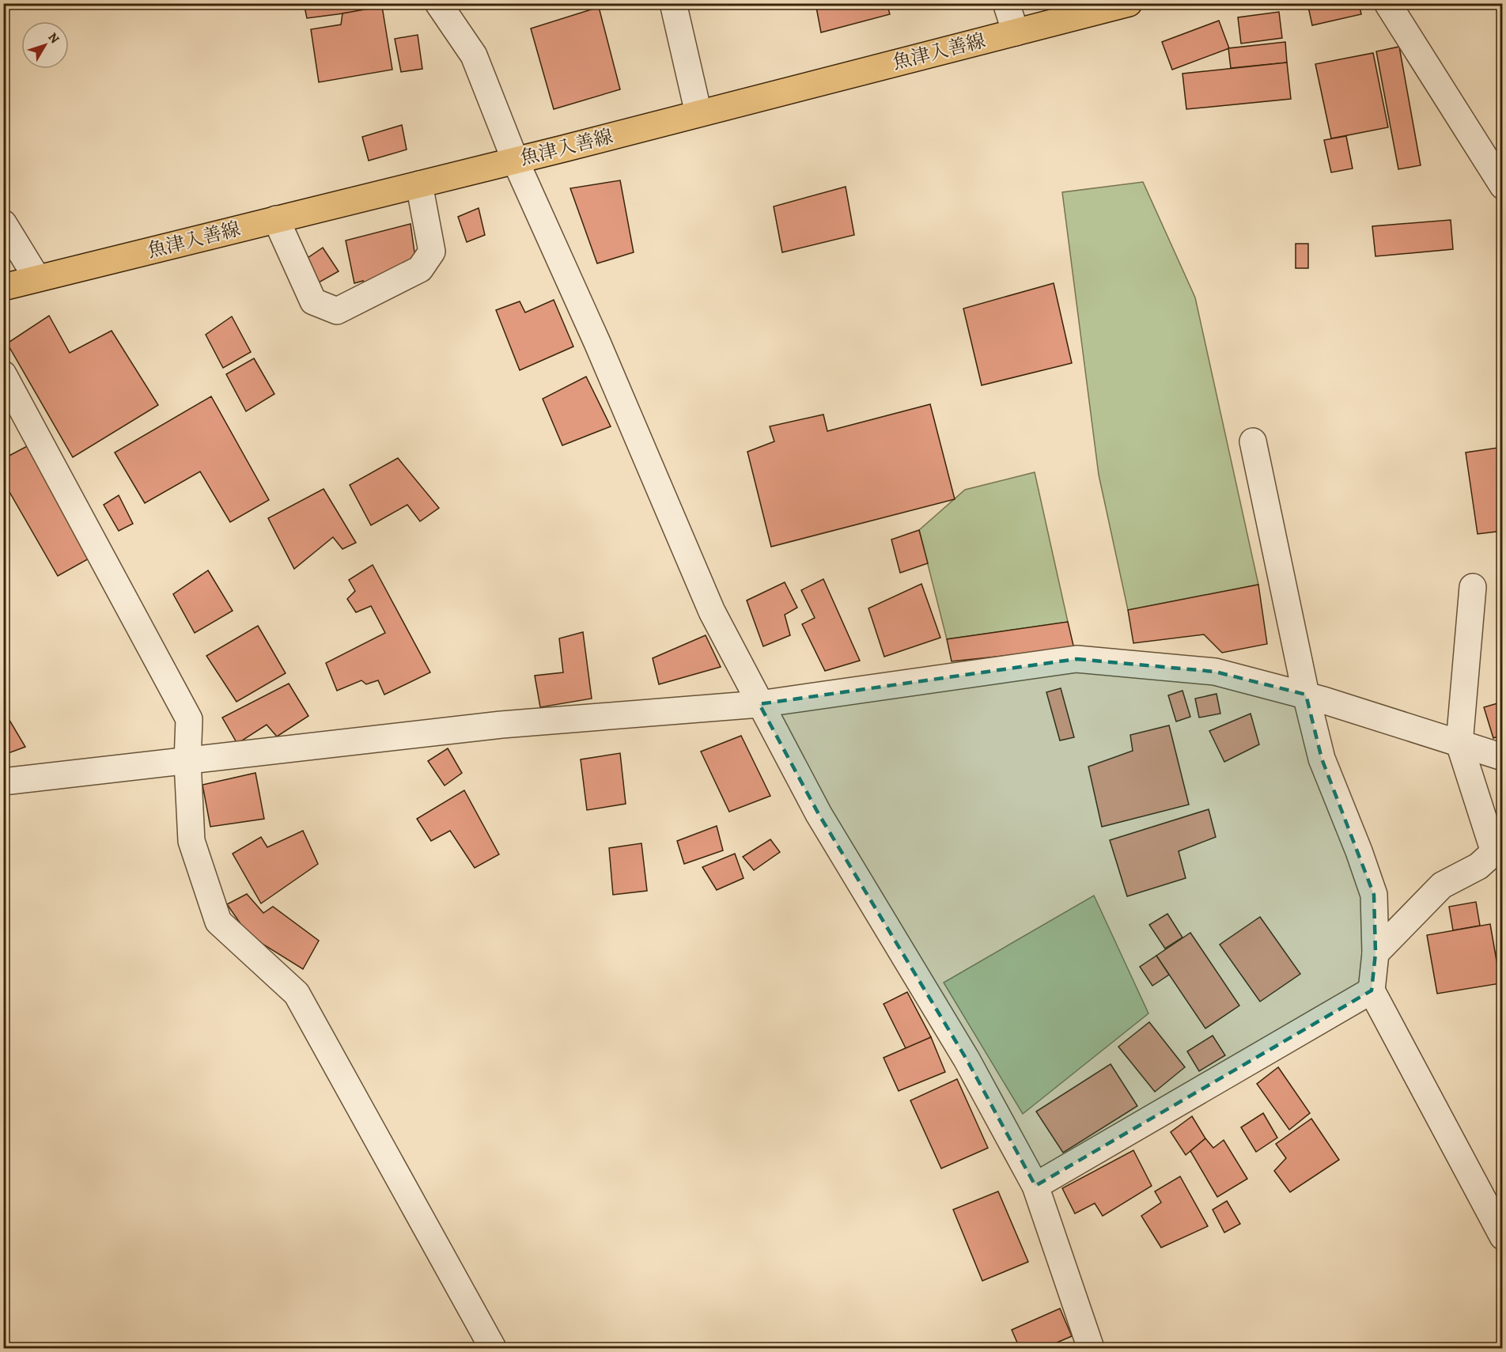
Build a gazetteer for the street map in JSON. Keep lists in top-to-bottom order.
{
  "streets": {
    "main road": ["魚津入善線"]
  },
  "north": "top right"
}
